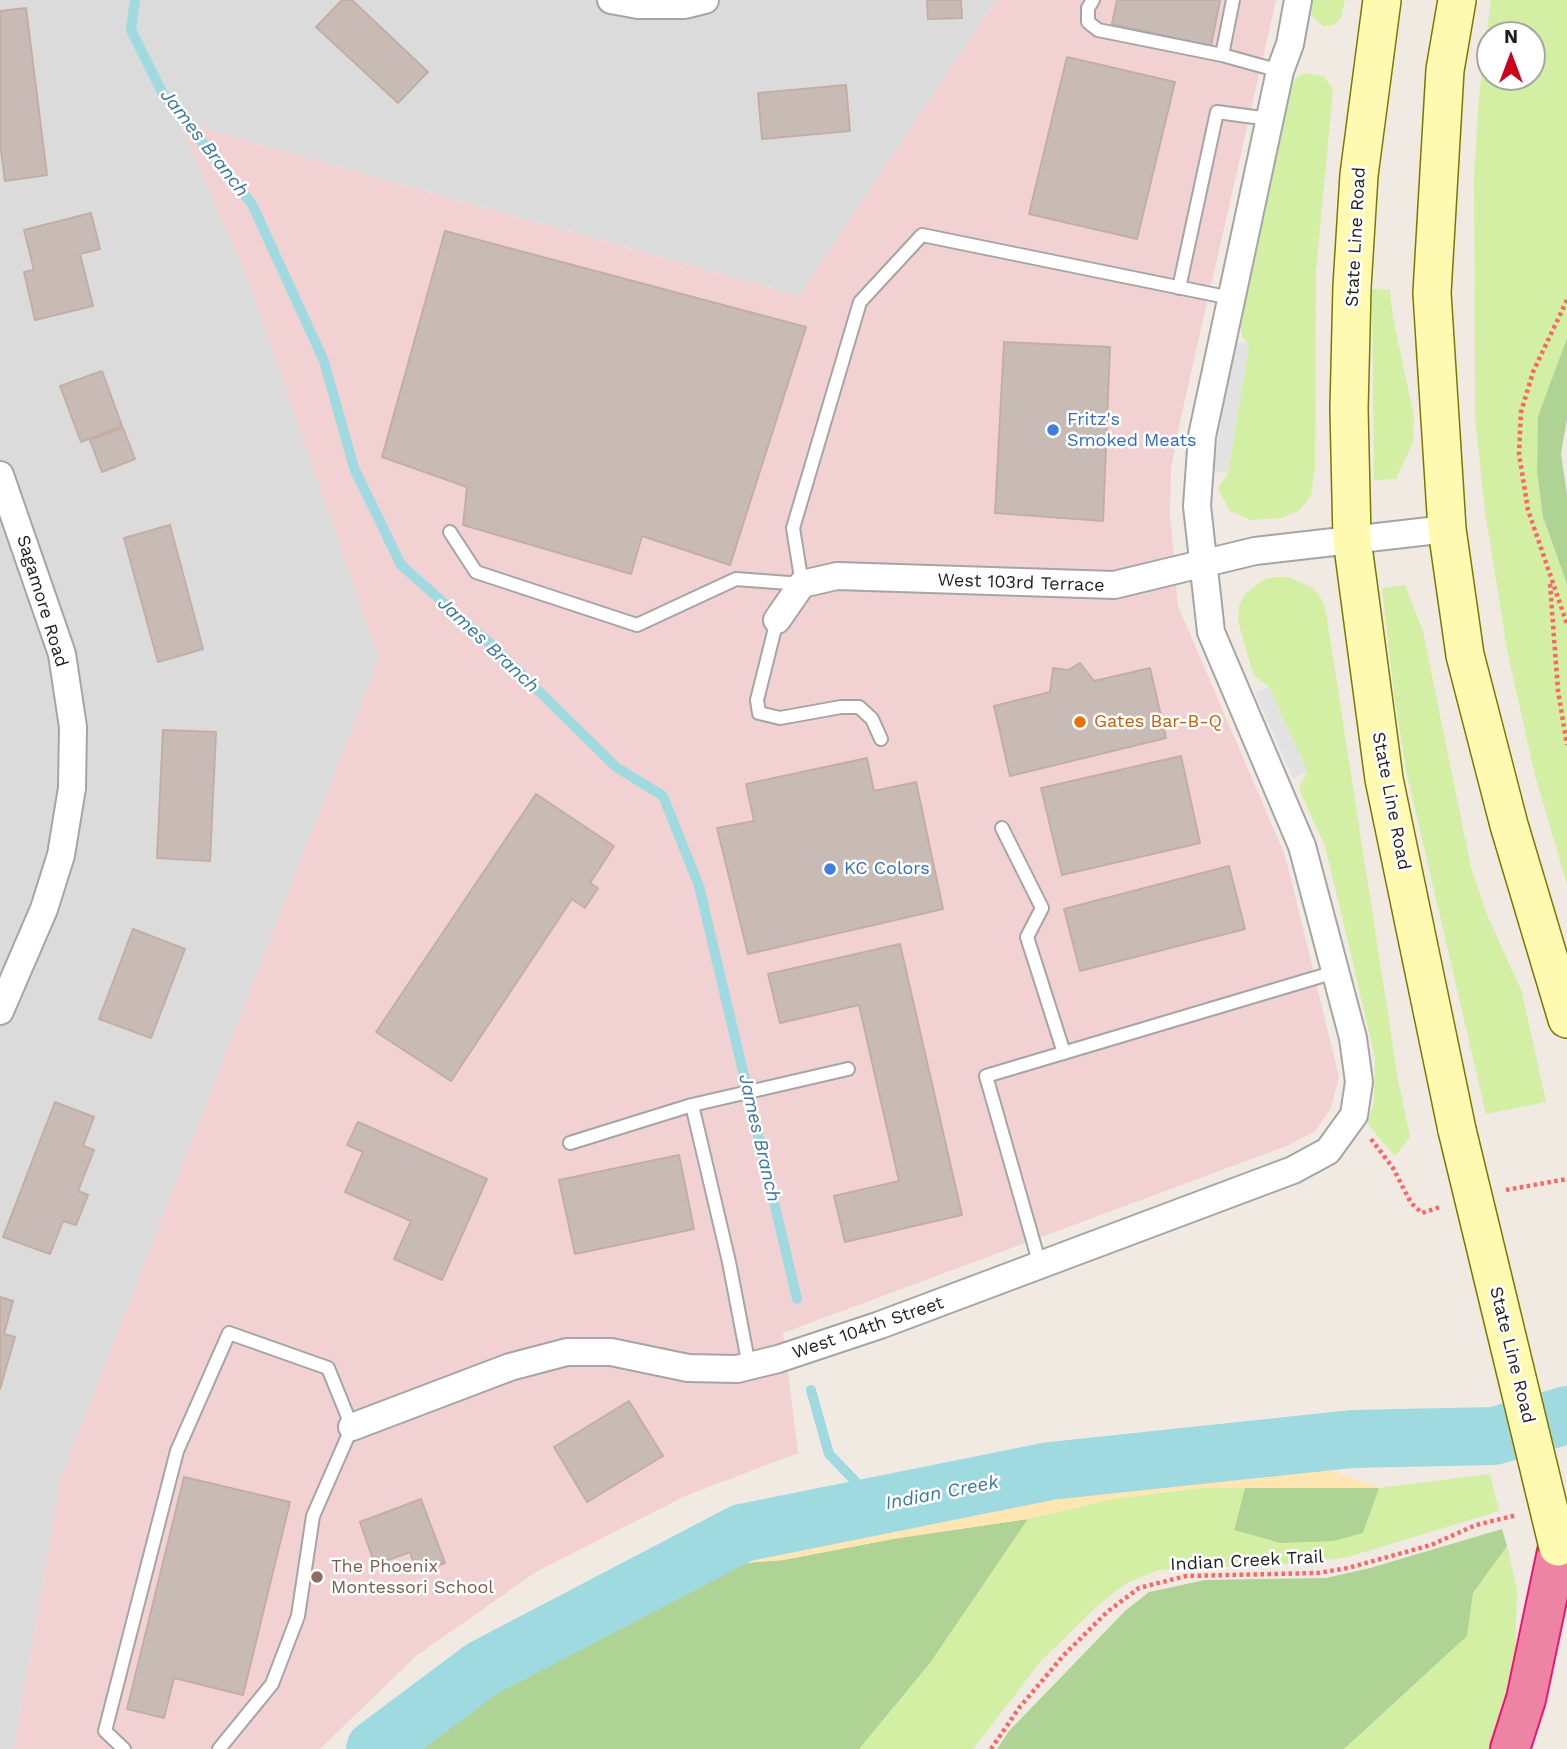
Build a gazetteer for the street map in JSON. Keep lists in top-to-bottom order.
{
  "streets": {
    "main road": ["State Line Road"],
    "street": ["West 103rd Terrace", "Sagamore Road", "West 104th Street"],
    "path": ["Indian Creek Trail"]
  },
  "crossings": [
    ["State Line Road", "West 103rd Terrace"]
  ],
  "water": ["James Branch", "Indian Creek"],
  "places": [
    "Fritz's Smoked Meats",
    "Gates Bar-B-Q",
    "KC Colors",
    "The Phoenix Montessori School"
  ],
  "north": "top"
}
